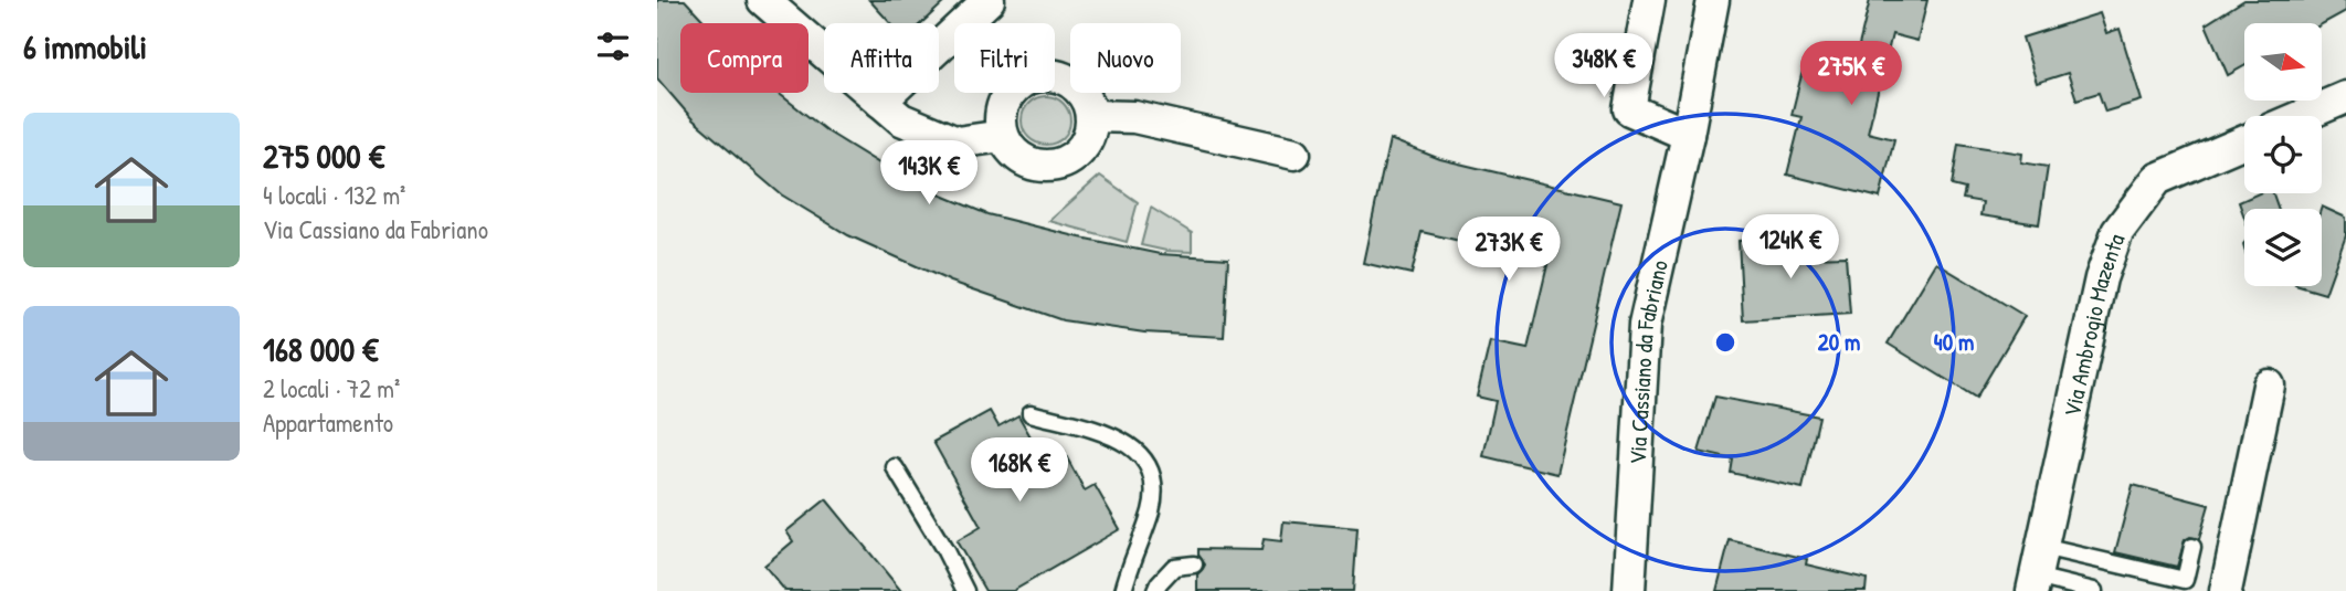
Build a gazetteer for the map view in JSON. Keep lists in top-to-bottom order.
{
  "streets": {
    "street": ["Via Ambrogio Mazenta", "Via Cassiano da Fabriano"]
  },
  "north": "right",
  "page": {
    "heading": "6 immobili",
    "chip": [
      "Compra",
      "Affitta",
      "Filtri",
      "Nuovo"
    ],
    "price": [
      "348K €",
      "275K €",
      "143K €",
      "124K €",
      "273K €",
      "168K €"
    ],
    "list": [
      {
        "name": "275 000 €",
        "note": "4 locali · 132 m² · Via Cassiano da Fabriano"
      },
      {
        "name": "168 000 €",
        "note": "2 locali · 72 m² · Appartamento"
      }
    ]
  },
  "rings": ["20 m", "40 m"]
}
